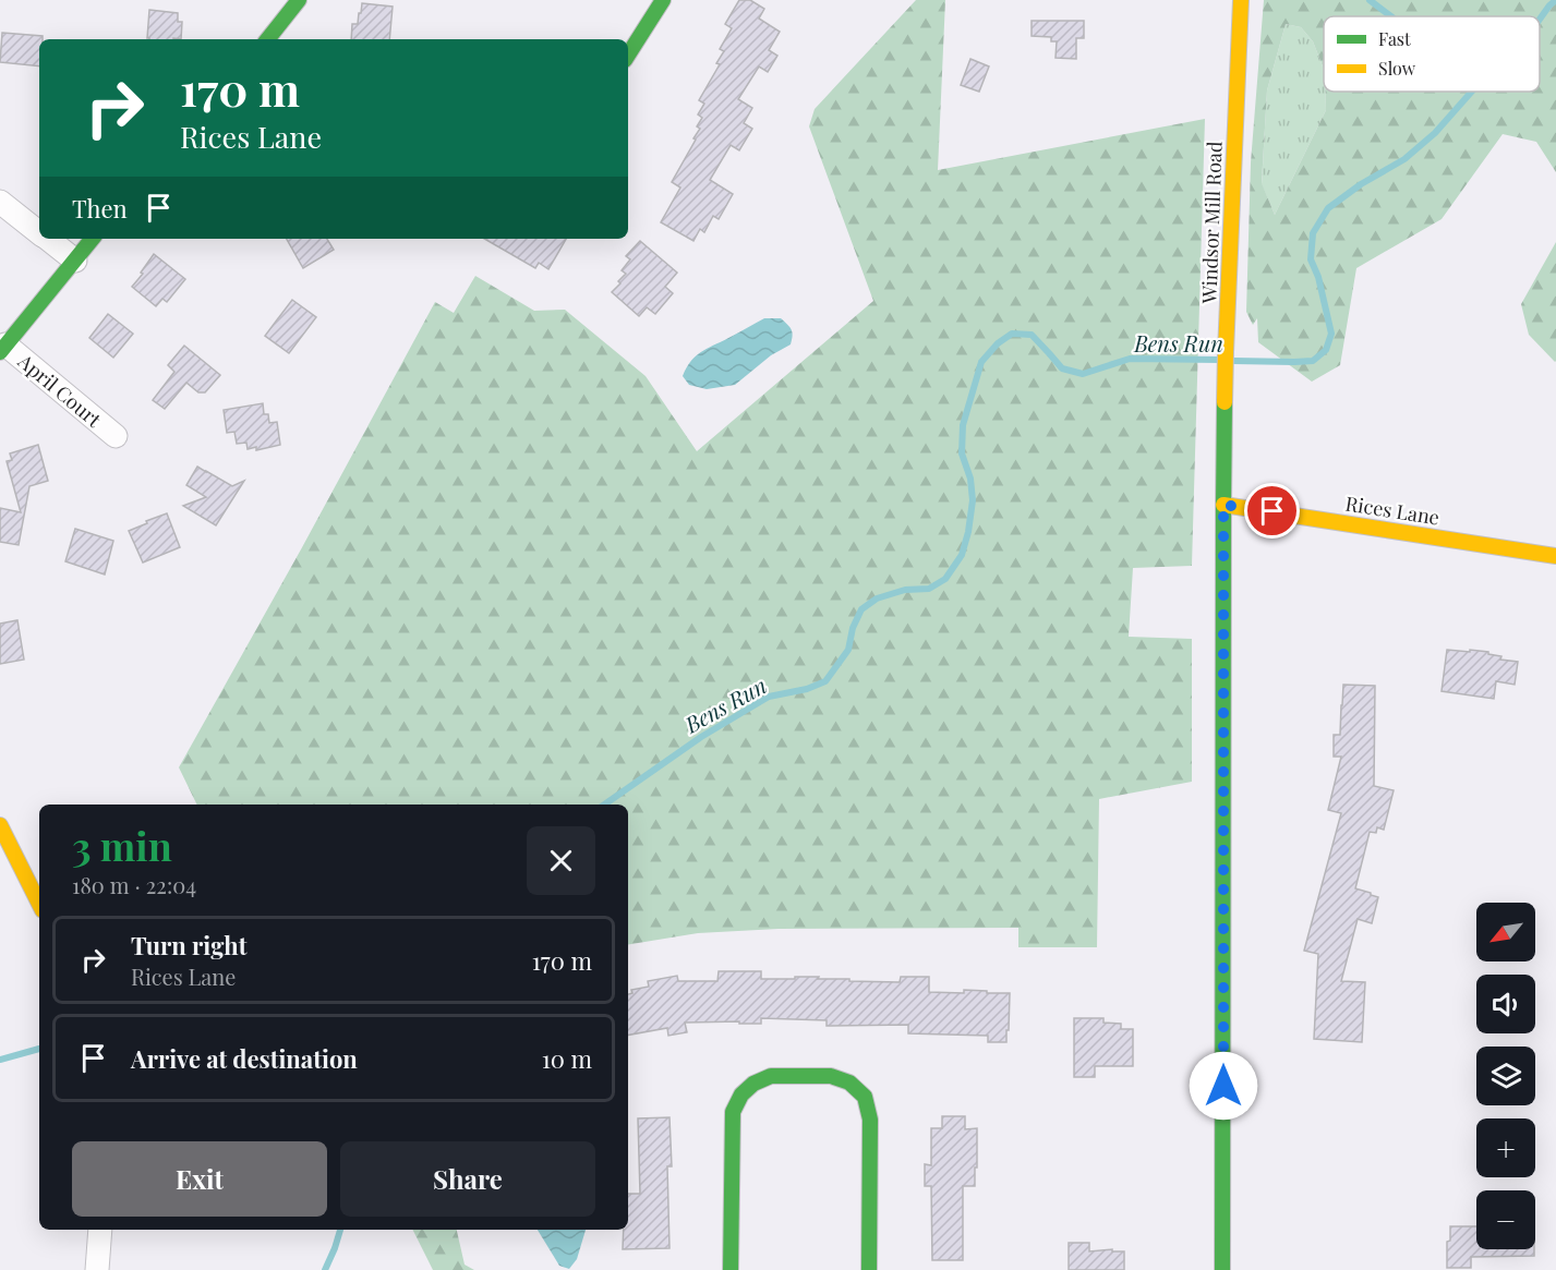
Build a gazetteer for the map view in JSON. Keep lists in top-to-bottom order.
{
  "streets": {
    "main road": ["Windsor Mill Road", "Rices Lane"],
    "street": ["April Court"]
  },
  "crossings": [
    ["Windsor Mill Road", "Rices Lane"]
  ],
  "water": ["Bens Run"],
  "legend": ["Fast", "Slow"],
  "north": "bottom left",
  "page": {
    "turn": ["170 m", "Rices Lane"],
    "then": "Then",
    "heading": ["3 min", "180 m · 22:04"],
    "map_buttons": ["+", "−"],
    "list": [
      {
        "name": "Turn right",
        "note": "Rices Lane",
        "value": "170 m"
      },
      {
        "name": "Arrive at destination",
        "value": "10 m"
      }
    ],
    "buttons": ["Exit", "Share"]
  }
}
